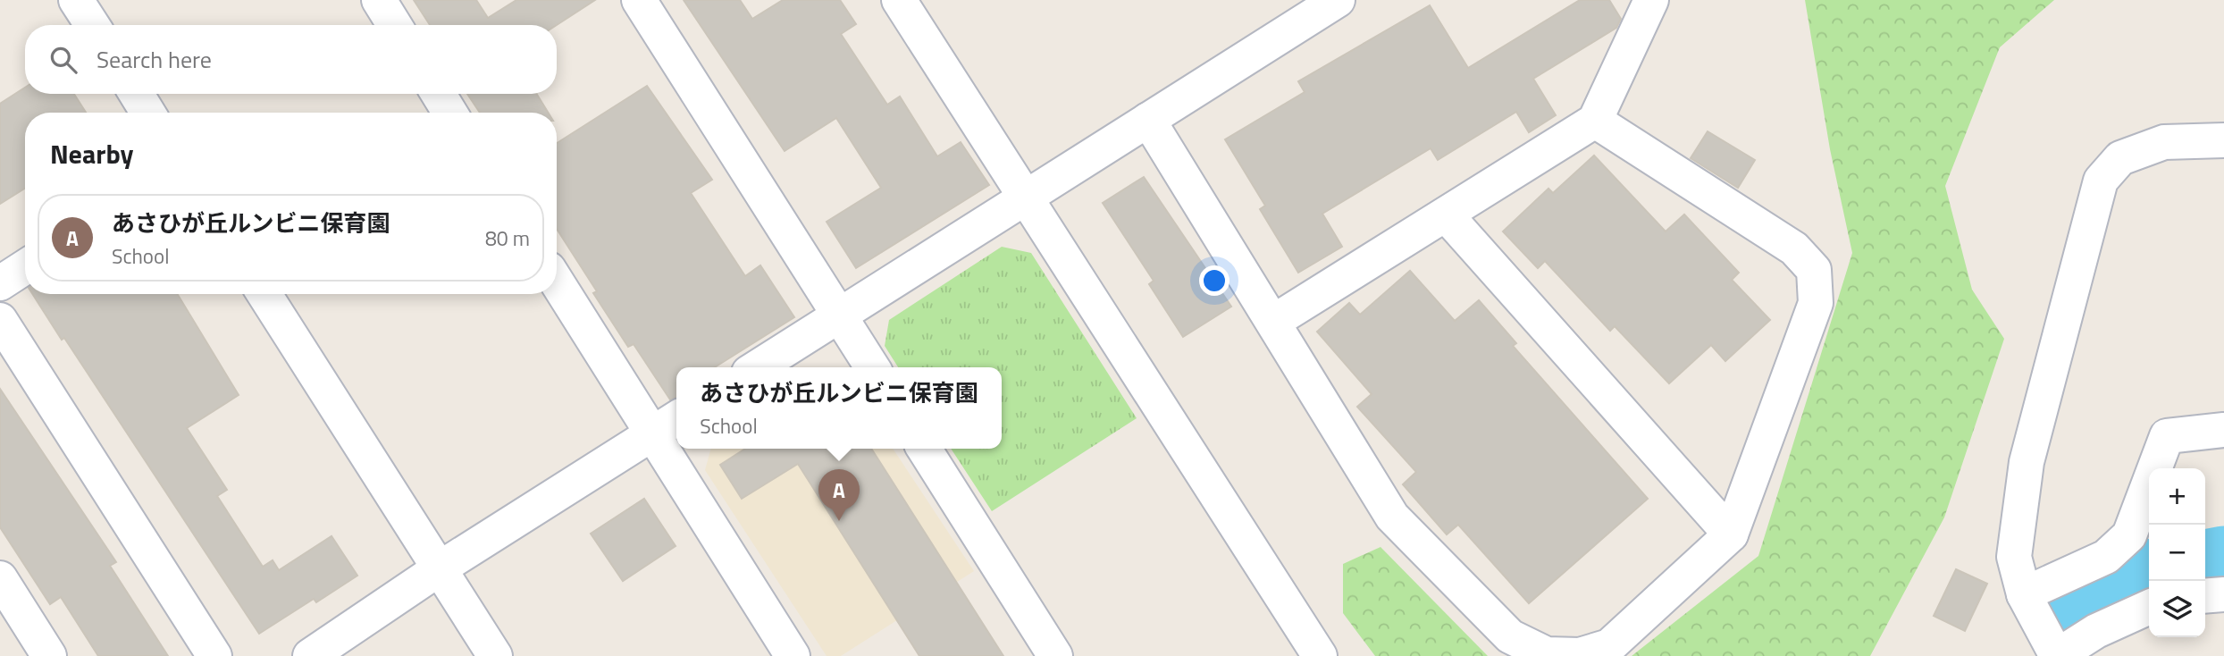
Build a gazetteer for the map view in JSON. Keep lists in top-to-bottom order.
{
  "page": {
    "search": "Search here",
    "heading": "Nearby",
    "list": [
      {
        "mark": "A",
        "name": "あさひが丘ルンビニ保育園",
        "note": "School",
        "value": "80 m"
      }
    ],
    "popup": ["あさひが丘ルンビニ保育園", "School"],
    "map_buttons": ["+", "−"],
    "pins": "A"
  }
}
